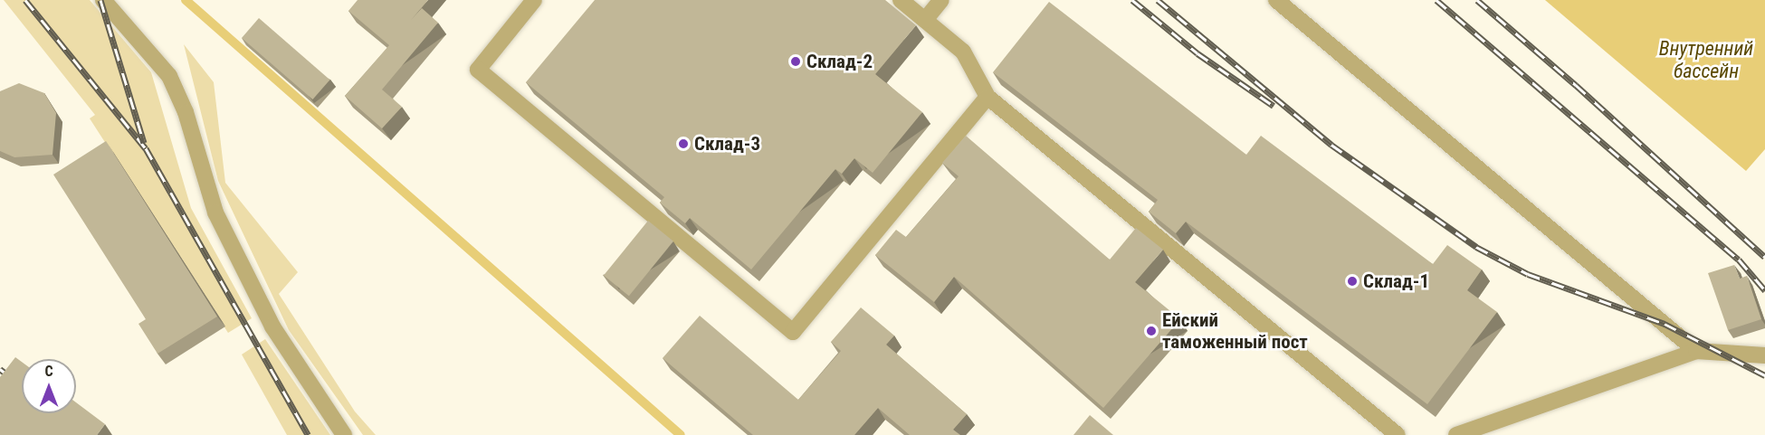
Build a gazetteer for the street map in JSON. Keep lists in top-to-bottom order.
{
  "water": ["Внутренний бассейн"],
  "places": [
    "Склад-2",
    "Склад-3",
    "Склад-1",
    "Ейский таможенный пост"
  ],
  "north": "top"
}
